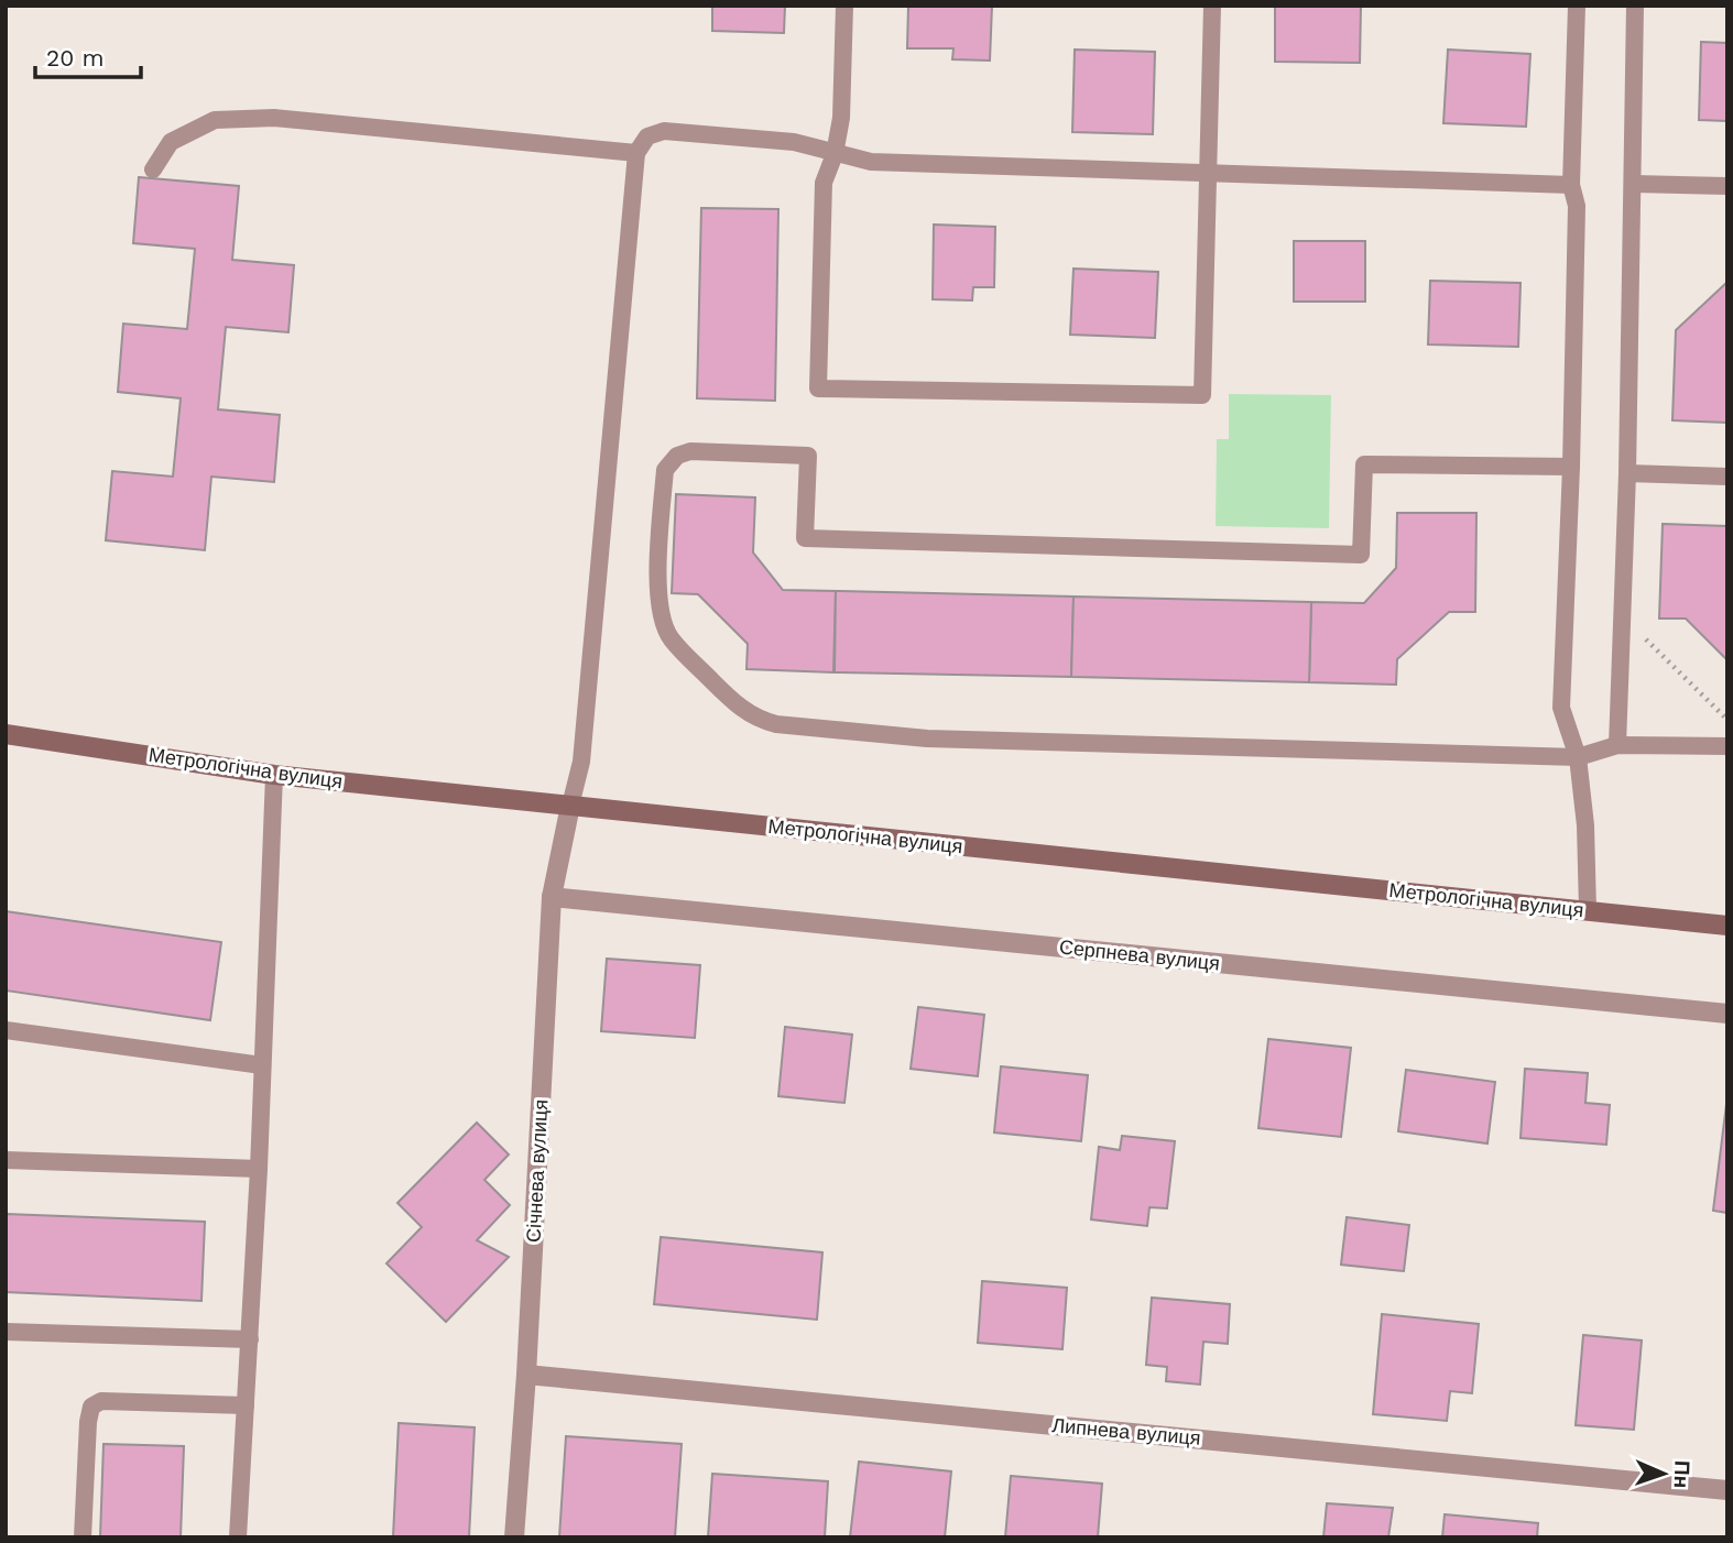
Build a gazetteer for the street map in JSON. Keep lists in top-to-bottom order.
{
  "streets": {
    "street": [
      "Метрологічна вулиця",
      "Серпнева вулиця",
      "Січнева вулиця",
      "Липнева вулиця"
    ]
  },
  "crossings": [
    ["Метрологічна вулиця", "Січнева вулиця"],
    ["Серпнева вулиця", "Січнева вулиця"],
    ["Січнева вулиця", "Липнева вулиця"]
  ],
  "scale_bar": "20 m",
  "north": "right"
}
